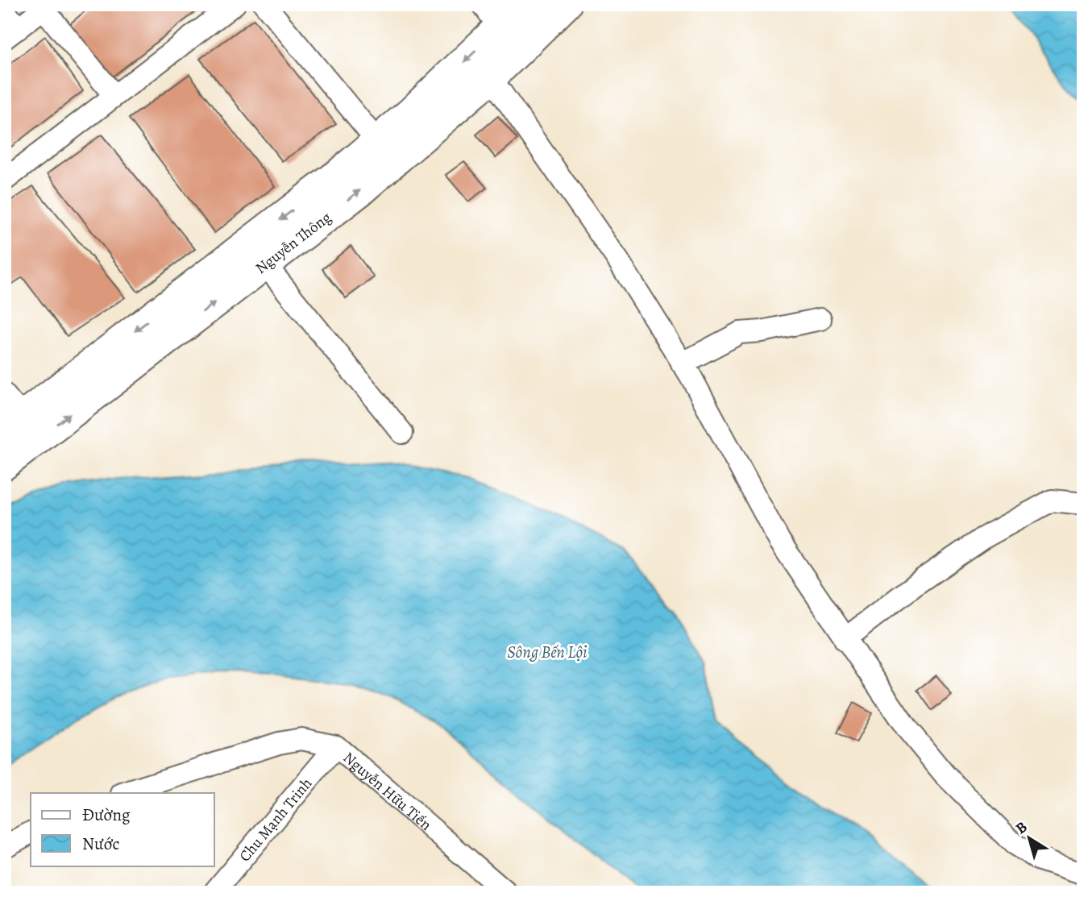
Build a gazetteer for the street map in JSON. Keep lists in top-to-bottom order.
{
  "streets": {
    "main road": ["Nguyễn Thông"],
    "street": ["Nguyễn Hữu Tiến", "Chu Mạnh Trinh"]
  },
  "crossings": [
    ["Nguyễn Hữu Tiến", "Chu Mạnh Trinh"]
  ],
  "water": ["Sông Bến Lội"],
  "legend": ["Đường", "Nước"],
  "north": "top left"
}
